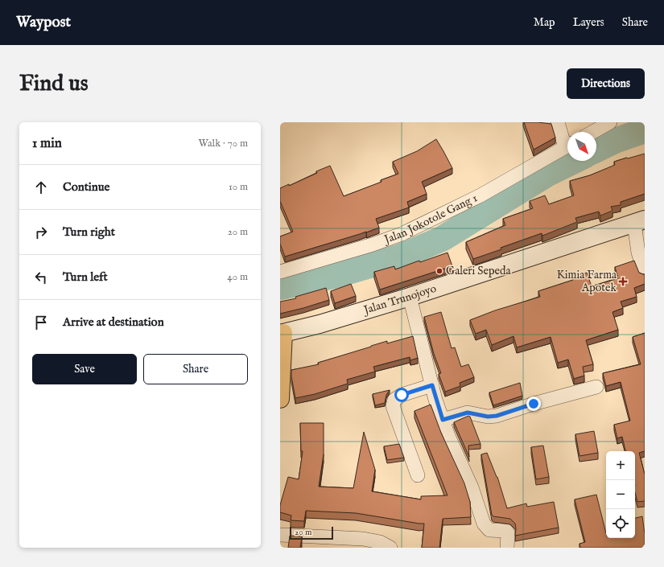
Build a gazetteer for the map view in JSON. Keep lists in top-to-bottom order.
{
  "streets": {
    "main road": ["Jalan Trunojoyo"],
    "street": ["Jalan Jokotole Gang 1"]
  },
  "places": {
    "other": ["Galeri Sepeda"],
    "health": ["Kimia Farma Apotek"]
  },
  "scale_bar": "20 m",
  "north": "bottom right",
  "page": {
    "header": "Waypost",
    "nav": ["Map", "Layers", "Share"],
    "buttons": [
      "Directions",
      ["Save", "Share"]
    ],
    "title": "Find us",
    "heading": ["1 min", "Walk · 70 m"],
    "list": [
      ["Continue", "10 m"],
      ["Turn right", "20 m"],
      ["Turn left", "40 m"],
      "Arrive at destination"
    ],
    "map_buttons": ["+", "−"],
    "scale": "20 m"
  }
}
